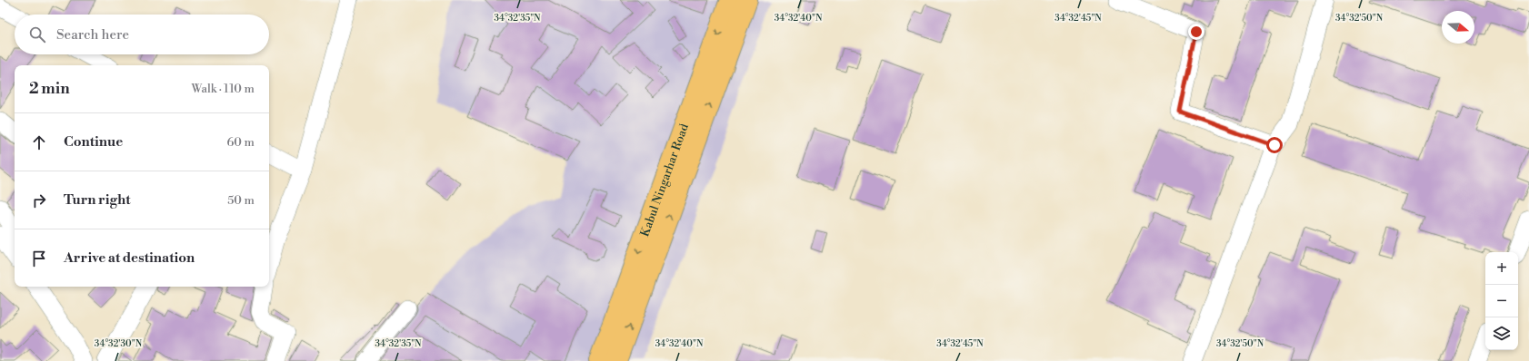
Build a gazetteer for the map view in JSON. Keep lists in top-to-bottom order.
{
  "streets": {
    "highway": ["Kabul Ningarhar Road"]
  },
  "north": "right",
  "page": {
    "search": "Search here",
    "heading": ["2 min", "Walk · 110 m"],
    "list": [
      ["Continue", "60 m"],
      ["Turn right", "50 m"],
      "Arrive at destination"
    ],
    "map_buttons": ["+", "−"]
  },
  "coordinates": [
    "34°32'35\"N",
    "34°32'40\"N",
    "34°32'45\"N",
    "34°32'50\"N",
    "34°32'30\"N"
  ]
}
